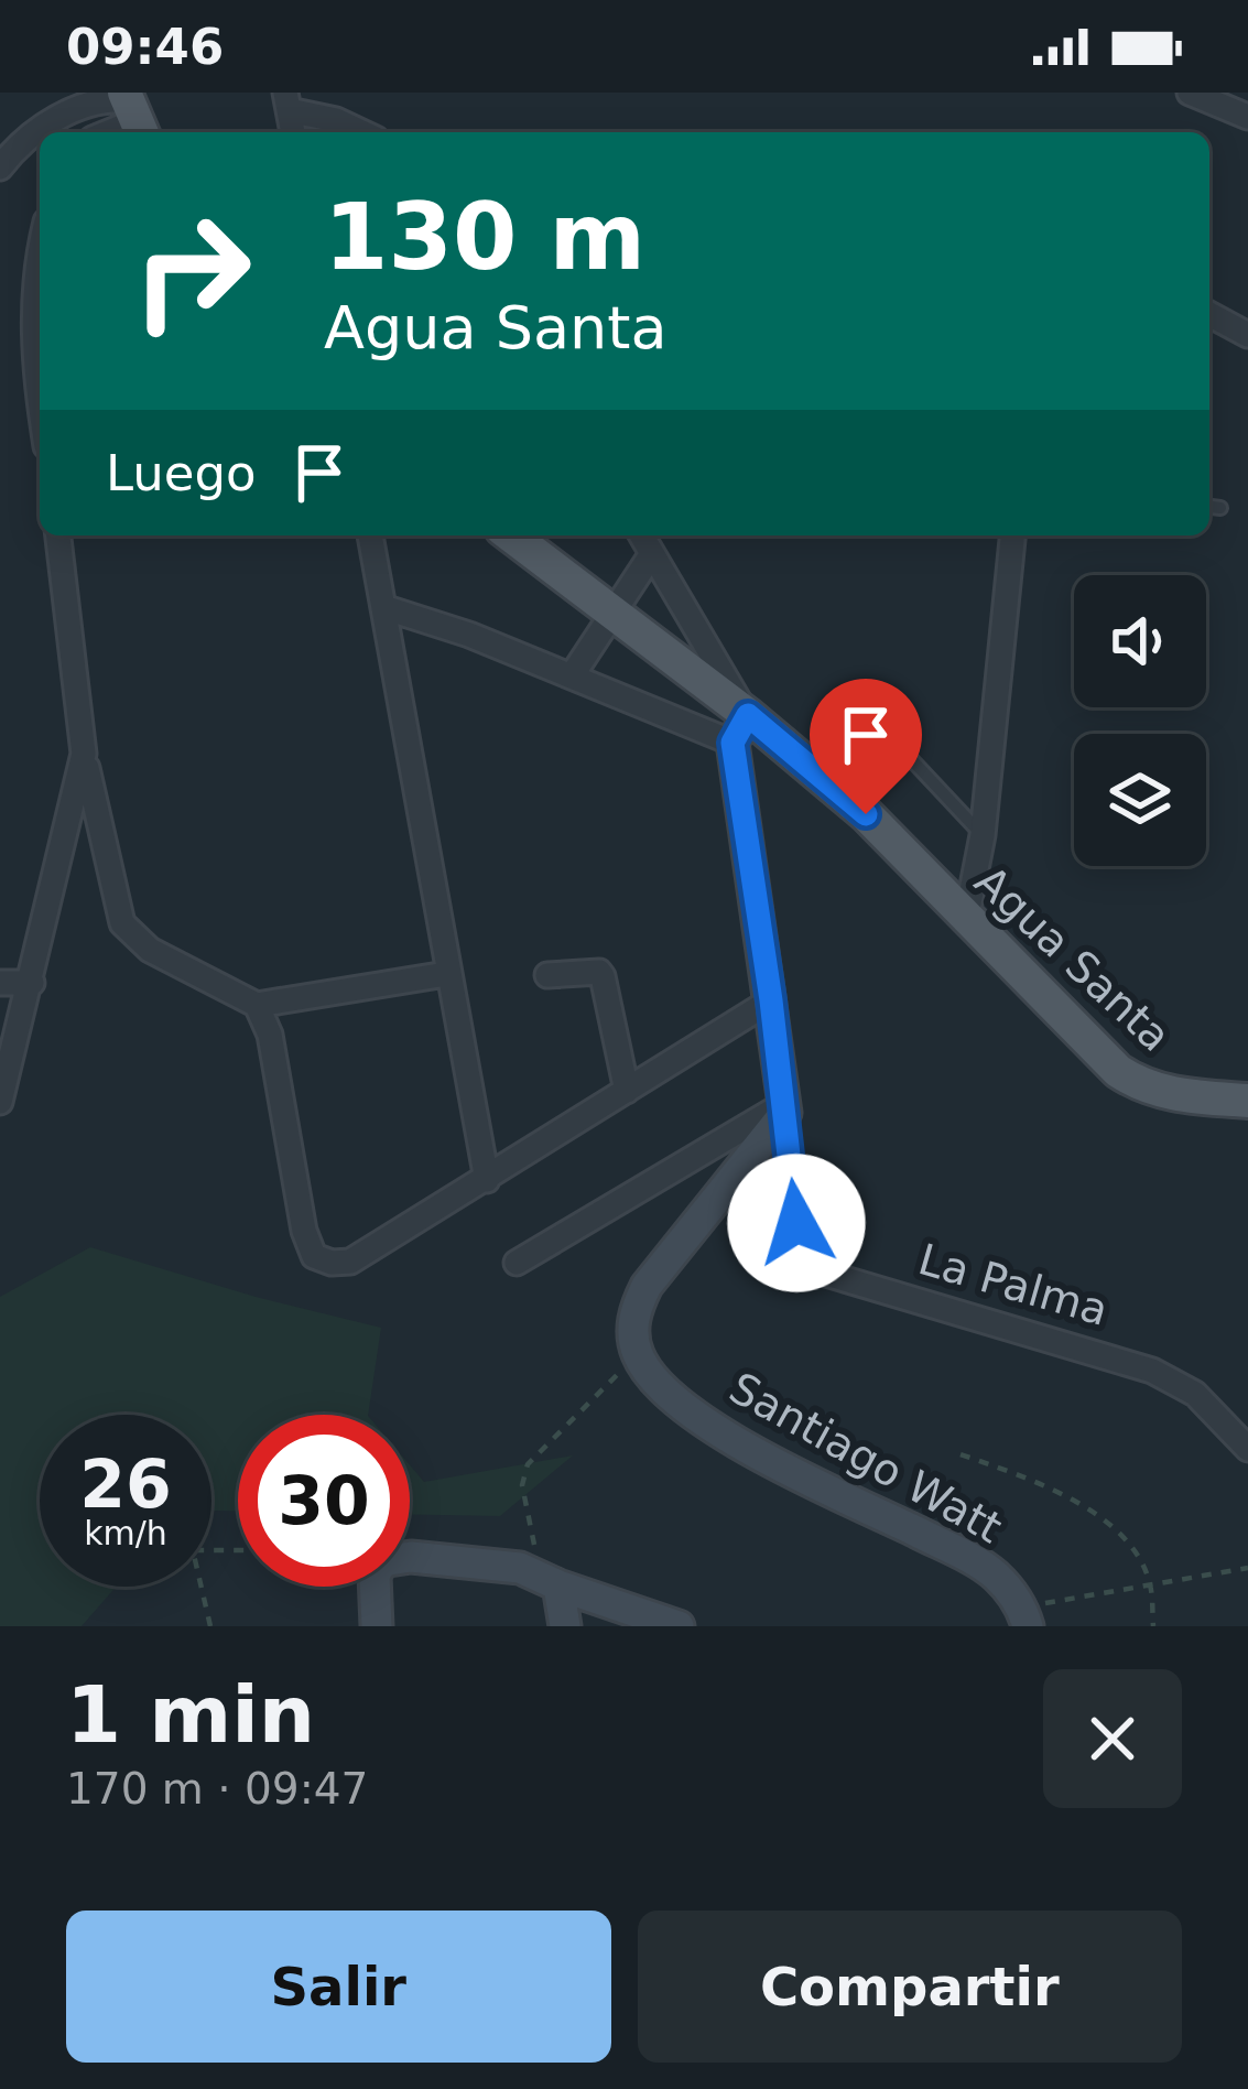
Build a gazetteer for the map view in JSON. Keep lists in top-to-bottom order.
{
  "streets": {
    "main road": ["Agua Santa"],
    "street": ["La Palma", "Santiago Watt"]
  },
  "crossings": [
    ["Agua Santa", "La Palma"]
  ],
  "page": {
    "status": "09:46",
    "turn": ["130 m", "Agua Santa"],
    "then": "Luego",
    "speed": "26 km/h",
    "limit": "30",
    "heading": ["1 min", "170 m · 09:47"],
    "buttons": ["Salir", "Compartir"]
  }
}
